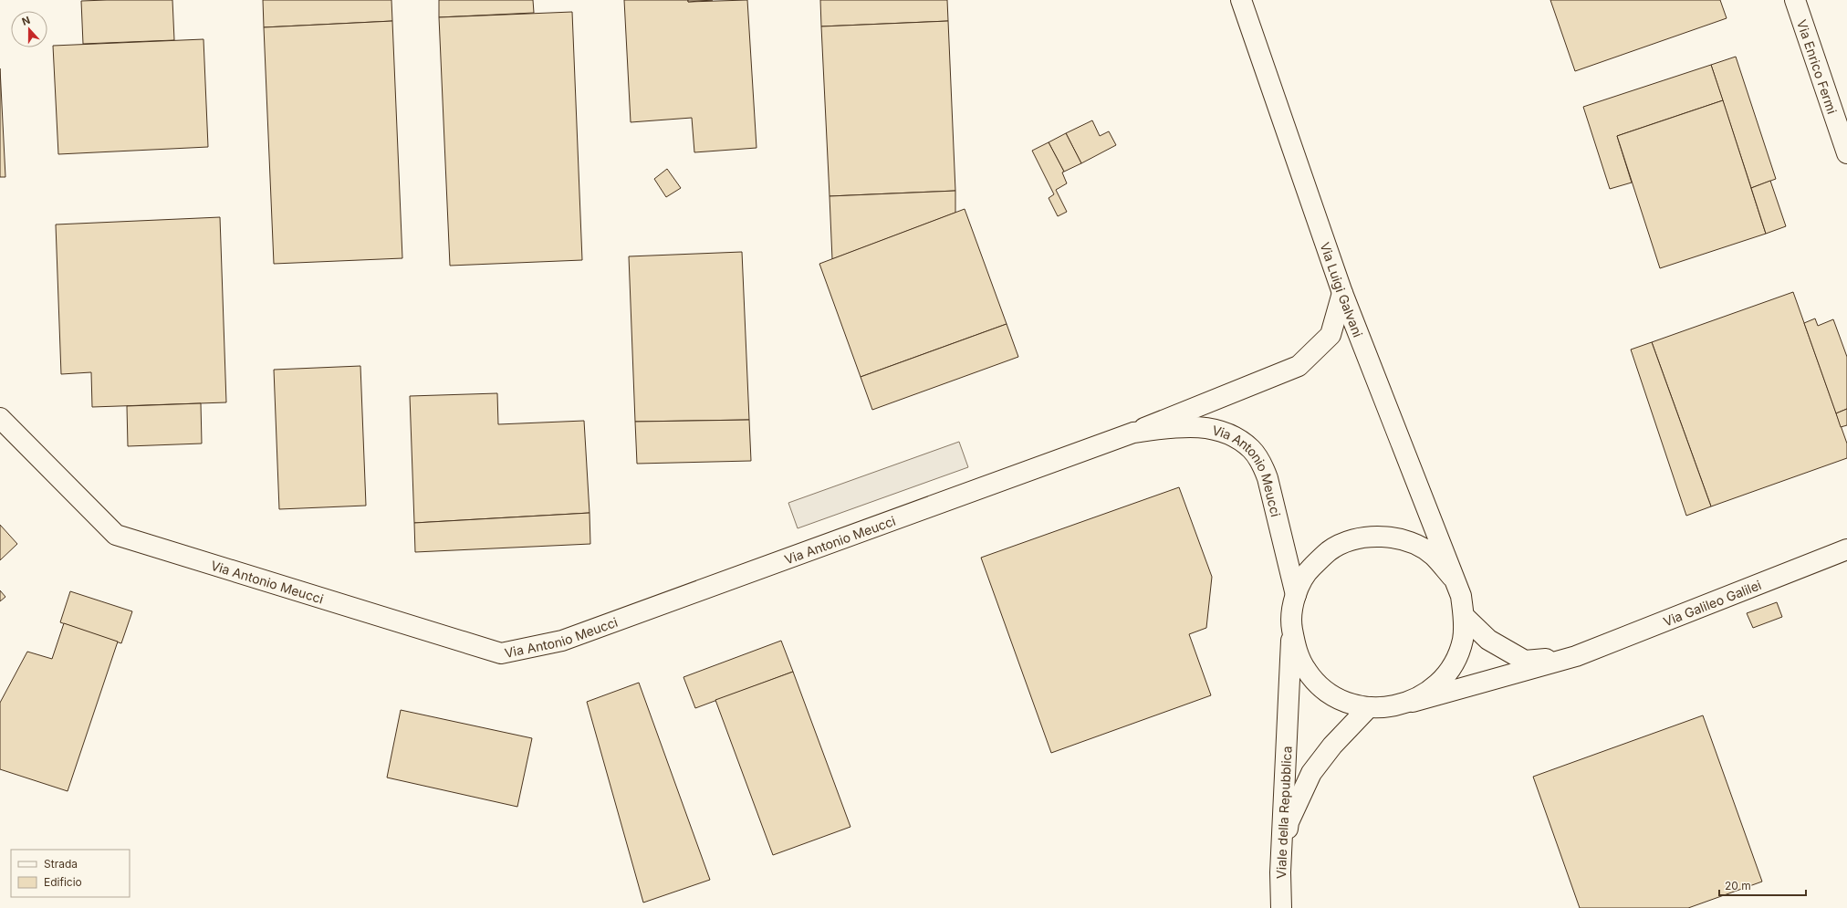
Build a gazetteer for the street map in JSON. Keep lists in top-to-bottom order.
{
  "streets": {
    "main road": [
      "Via Enrico Fermi",
      "Via Luigi Galvani",
      "Via Antonio Meucci",
      "Via Galileo Galilei",
      "Viale della Repubblica"
    ]
  },
  "crossings": [
    ["Via Luigi Galvani", "Via Antonio Meucci"],
    ["Via Luigi Galvani", "Viale della Repubblica"],
    ["Via Antonio Meucci", "Viale della Repubblica"],
    ["Via Galileo Galilei", "Viale della Repubblica"]
  ],
  "legend": ["Strada", "Edificio"],
  "scale_bar": "20 m",
  "north": "top"
}
